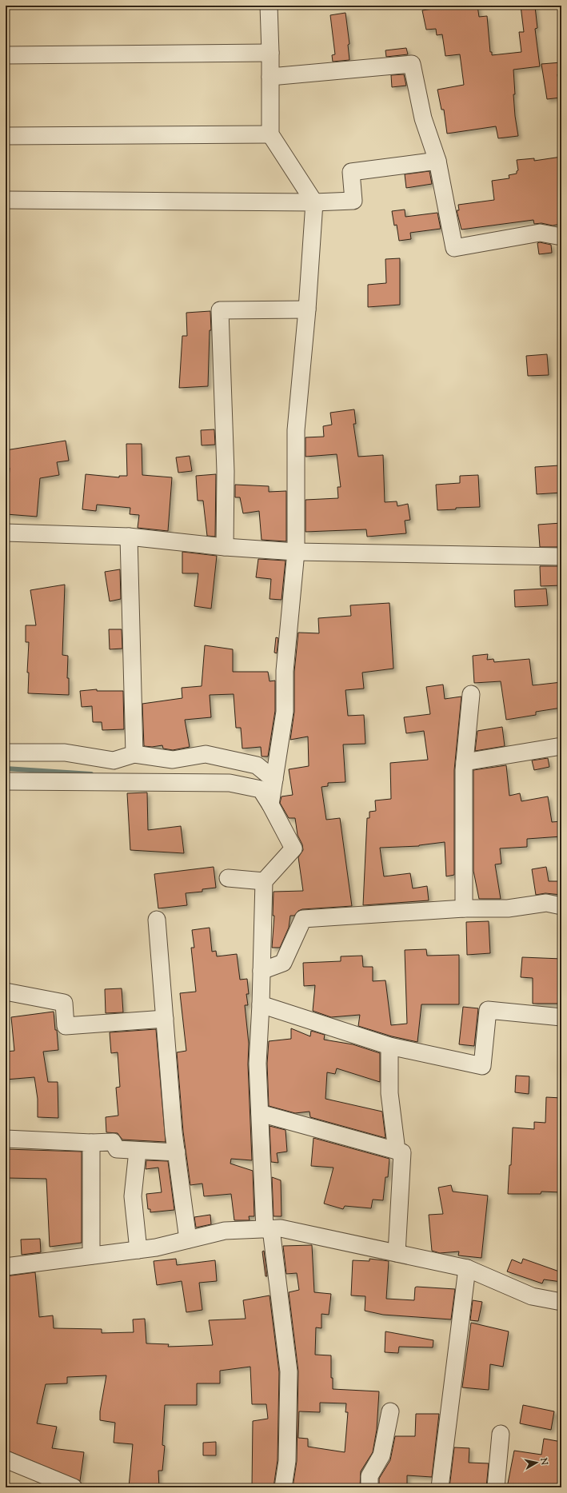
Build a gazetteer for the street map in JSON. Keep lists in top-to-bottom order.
{
  "north": "right"
}
